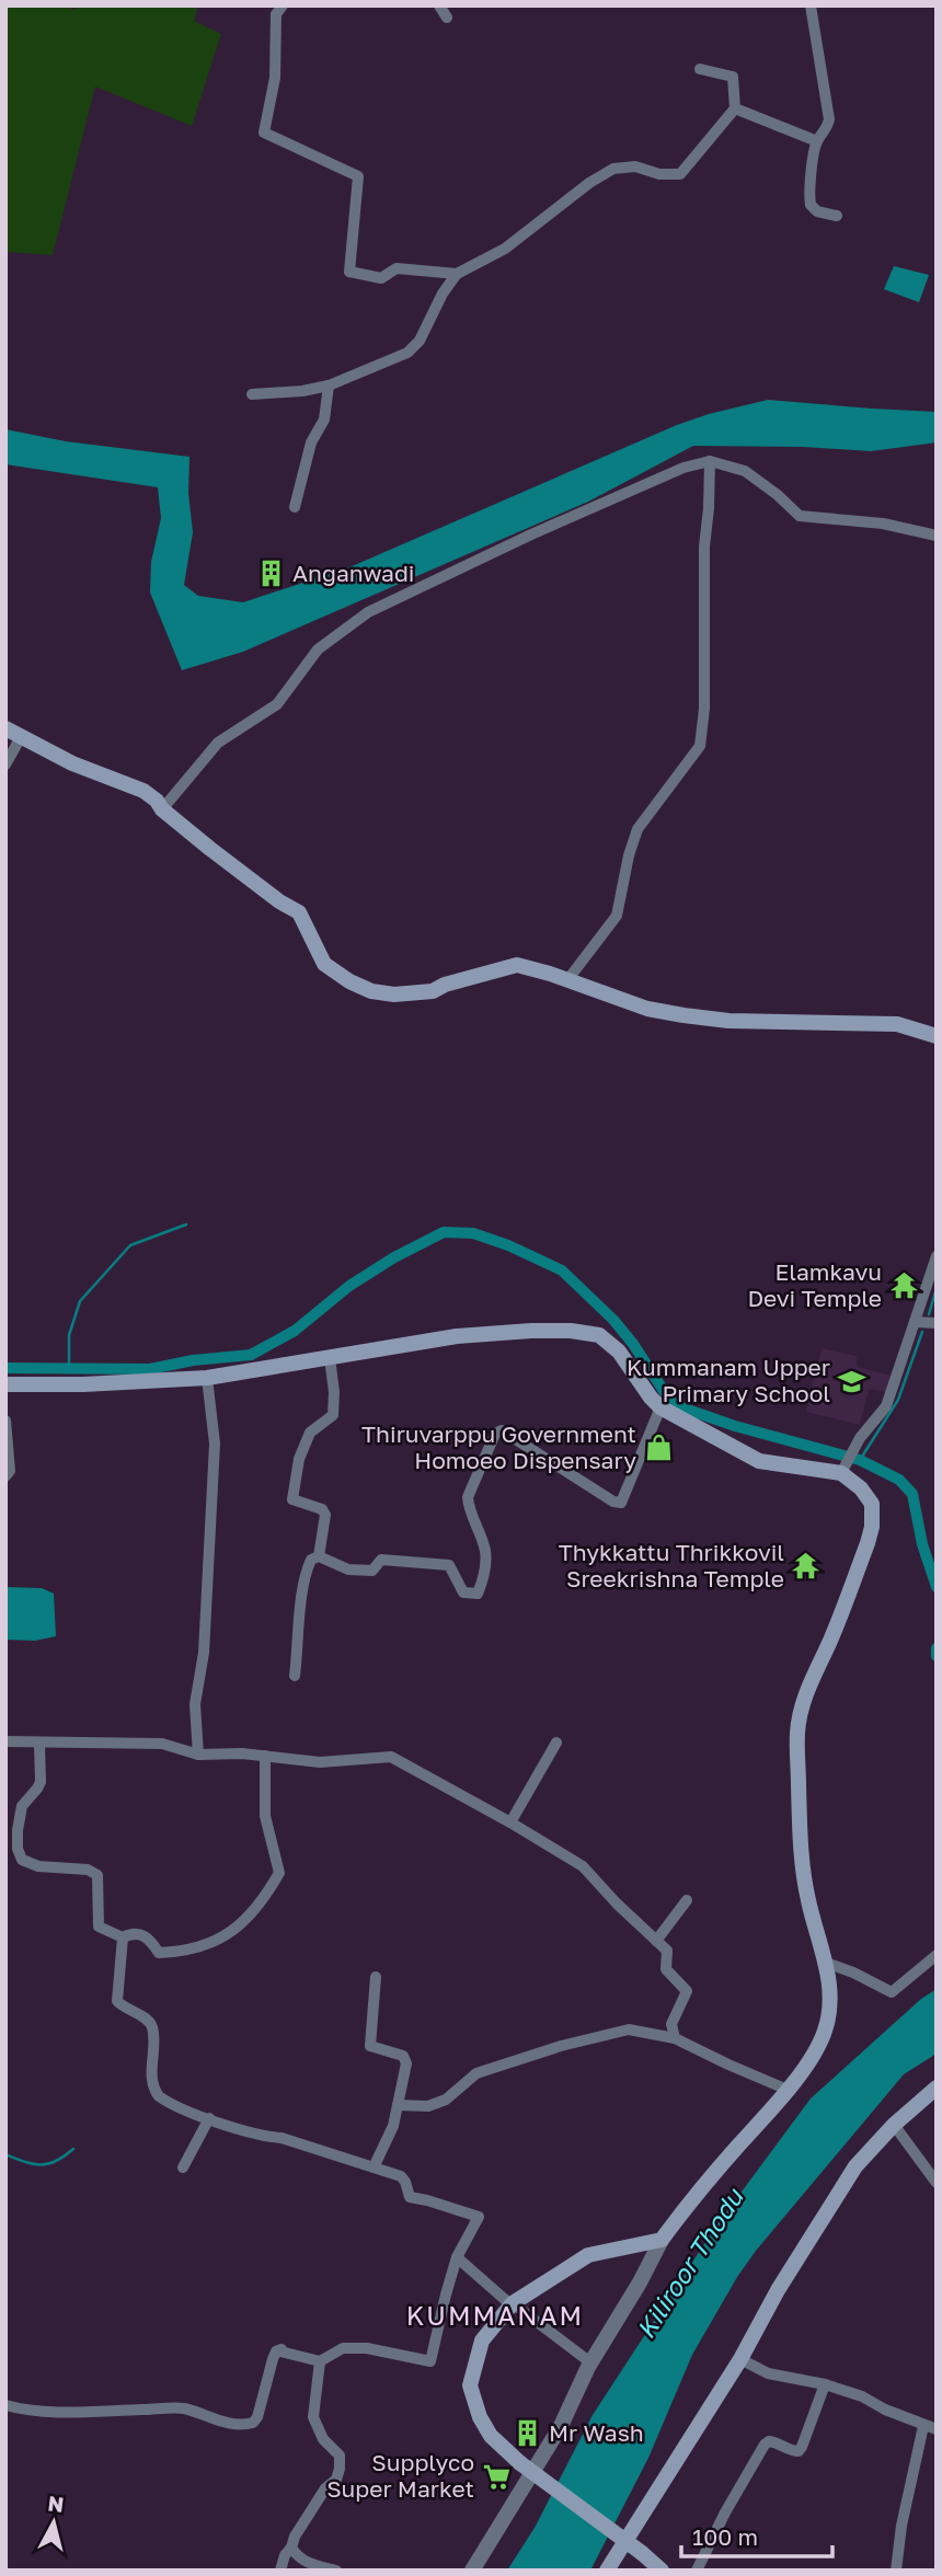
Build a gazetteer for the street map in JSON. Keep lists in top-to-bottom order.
{
  "districts": ["KUMMANAM"],
  "water": ["Kiliroor Thodu"],
  "places": {
    "building": ["Anganwadi", "Mr Wash"],
    "temple": ["Elamkavu Devi Temple", "Thykkattu Thrikkovil Sreekrishna Temple"],
    "school or university": ["Kummanam Upper Primary School"],
    "shop": ["Thiruvarppu Government Homoeo Dispensary"],
    "supermarket": ["Supplyco Super Market"]
  },
  "scale_bar": "100 m",
  "north": "top"
}
